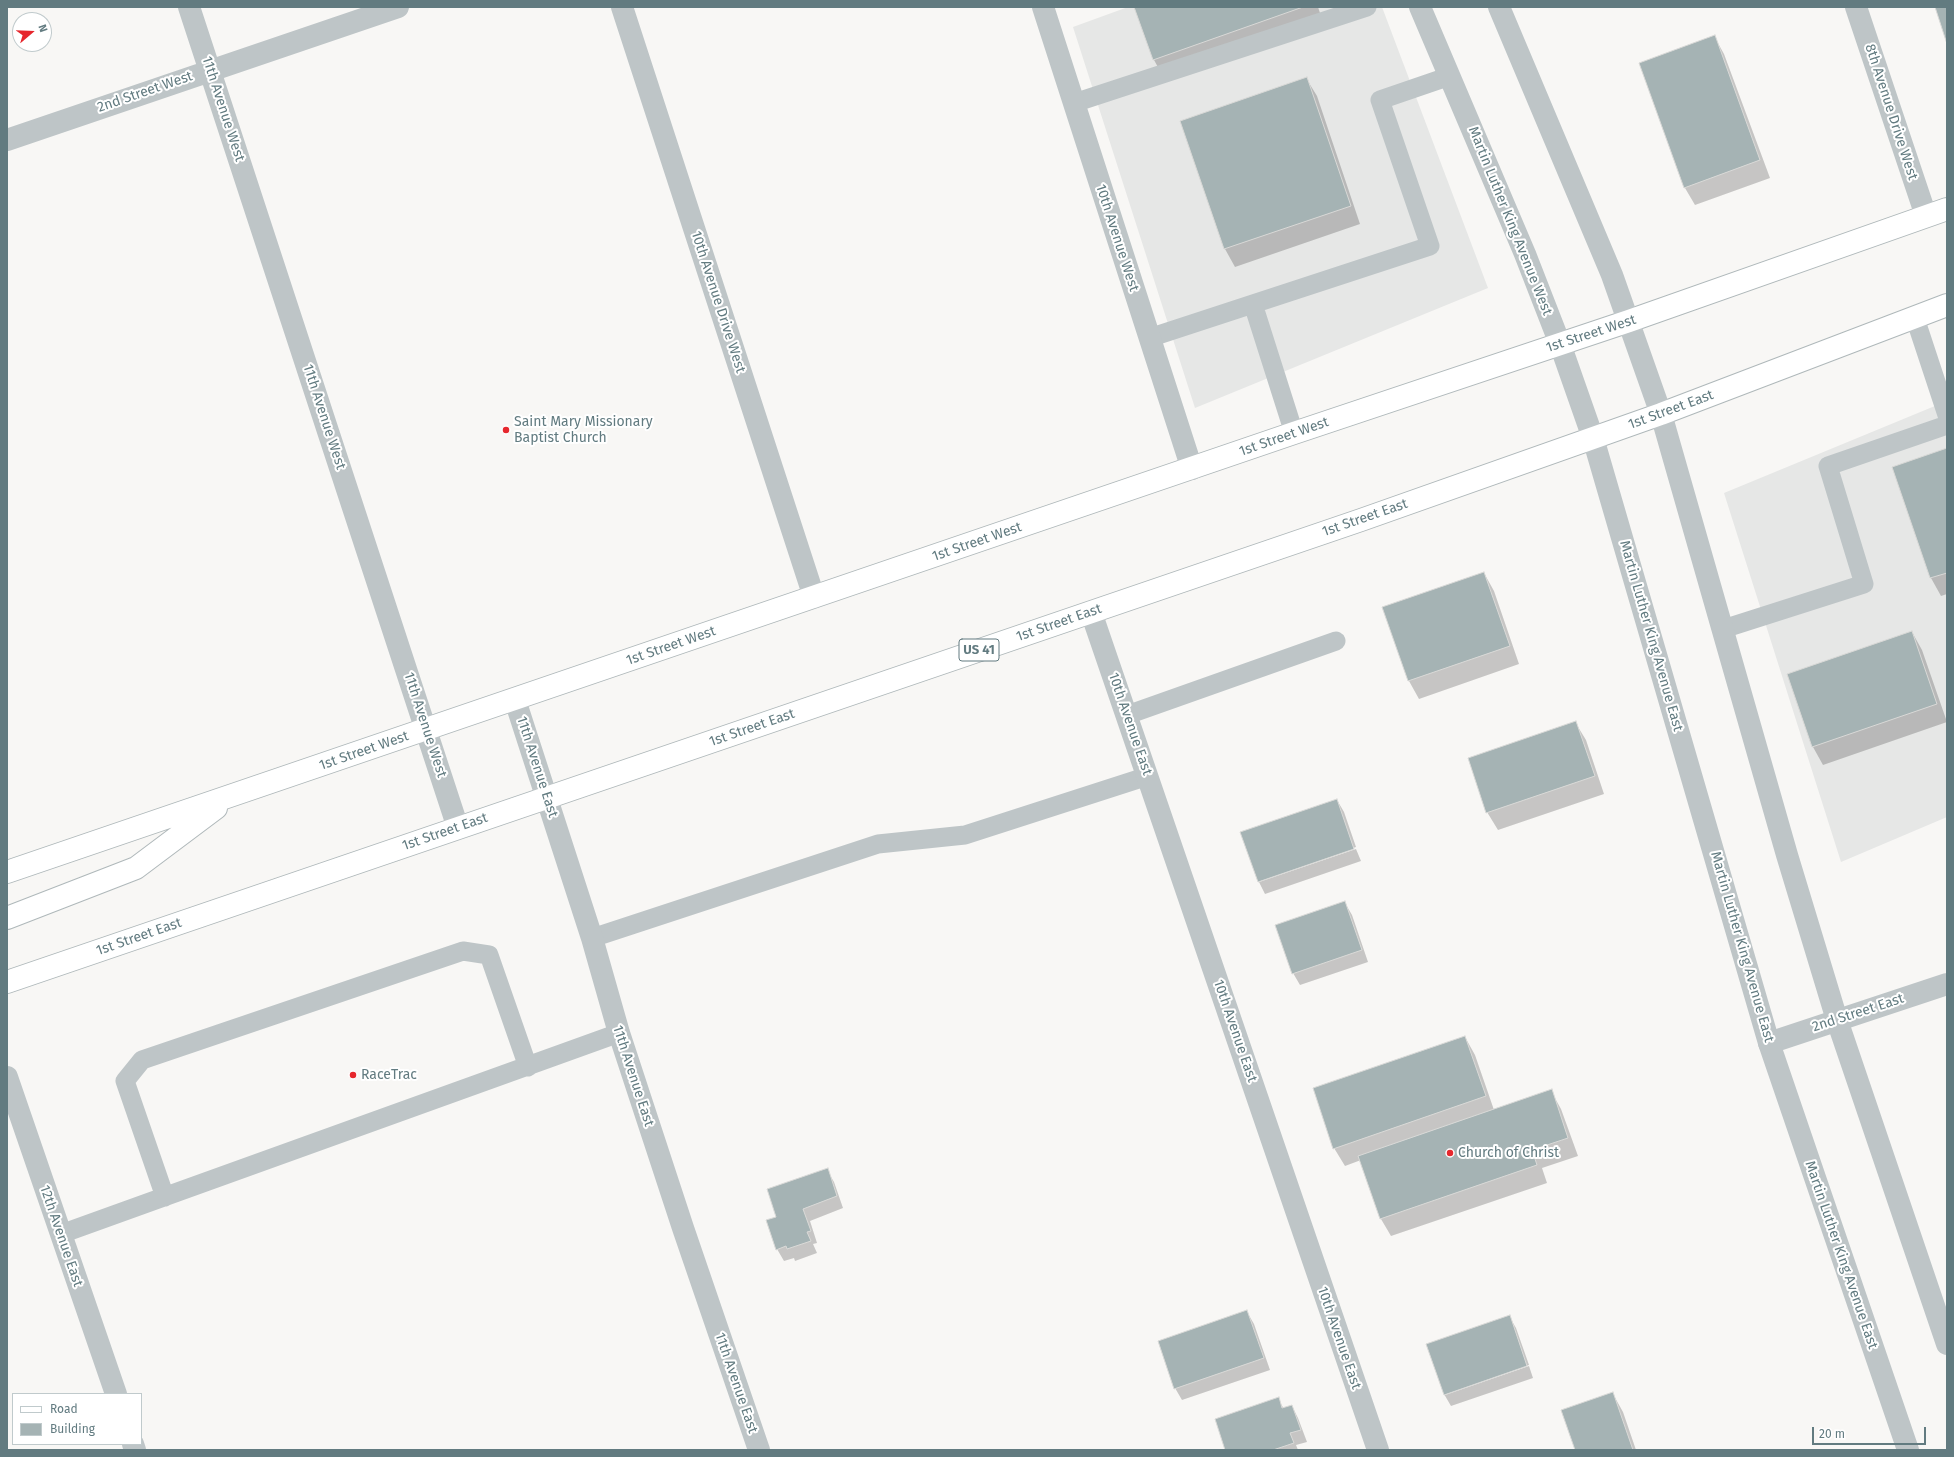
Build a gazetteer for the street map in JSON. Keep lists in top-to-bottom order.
{
  "streets": {
    "main road": ["1st Street West", "1st Street East", "US 41"],
    "street": [
      "2nd Street West",
      "11th Avenue West",
      "8th Avenue Drive West",
      "Martin Luther King Avenue West",
      "10th Avenue West",
      "10th Avenue Drive West",
      "Martin Luther King Avenue East",
      "10th Avenue East",
      "11th Avenue East",
      "2nd Street East",
      "12th Avenue East"
    ]
  },
  "crossings": [
    ["2nd Street West", "11th Avenue West"],
    ["11th Avenue West", "1st Street West"],
    ["11th Avenue West", "1st Street East"],
    ["8th Avenue Drive West", "1st Street West"],
    ["Martin Luther King Avenue West", "1st Street West"],
    ["Martin Luther King Avenue West", "1st Street East"],
    ["Martin Luther King Avenue West", "Martin Luther King Avenue East"],
    ["10th Avenue West", "1st Street West"],
    ["10th Avenue Drive West", "1st Street West"],
    ["1st Street West", "11th Avenue East"],
    ["1st Street East", "Martin Luther King Avenue East"],
    ["1st Street East", "10th Avenue East"],
    ["1st Street East", "11th Avenue East"],
    ["Martin Luther King Avenue East", "2nd Street East"]
  ],
  "places": ["Saint Mary Missionary Baptist Church", "RaceTrac", "Church of Christ"],
  "legend": ["Road", "Building"],
  "scale_bar": "20 m",
  "north": "right"
}
